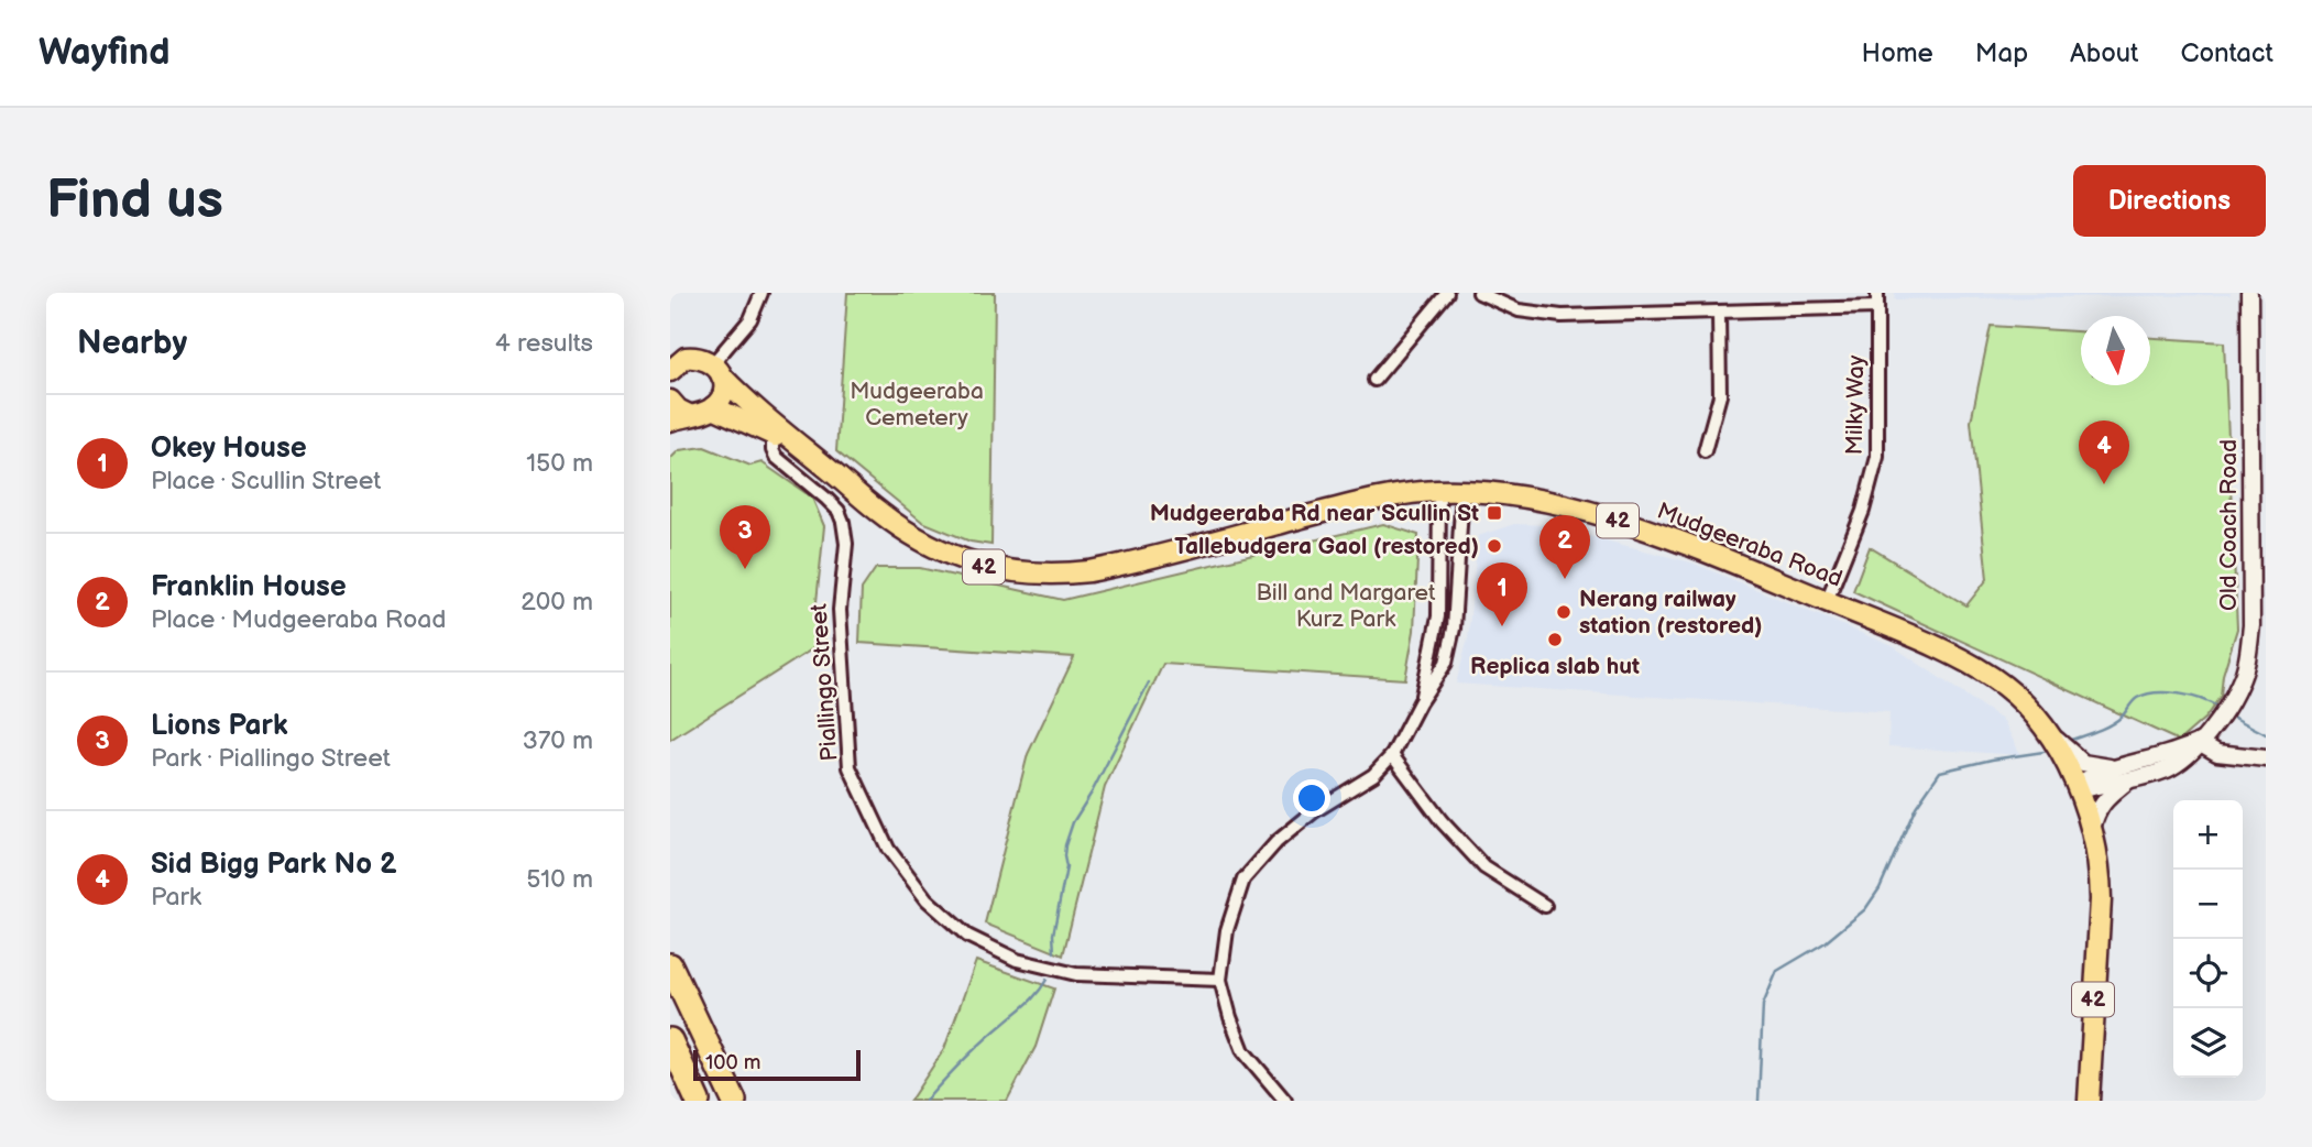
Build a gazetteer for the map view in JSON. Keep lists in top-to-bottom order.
{
  "streets": {
    "main road": ["42", "Mudgeeraba Road"],
    "street": ["Milky Way", "Old Coach Road", "Piallingo Street"]
  },
  "crossings": [
    ["Milky Way", "Mudgeeraba Road"],
    ["Old Coach Road", "Mudgeeraba Road"],
    ["Mudgeeraba Road", "Piallingo Street"]
  ],
  "parks": ["Mudgeeraba Cemetery", "Bill and Margaret Kurz Park"],
  "places": {
    "transit": ["Mudgeeraba Rd near Scullin St"],
    "other": ["Tallebudgera Gaol (restored)", "Nerang railway station (restored)", "Replica slab hut"]
  },
  "scale_bar": "100 m",
  "north": "bottom",
  "page": {
    "header": "Wayfind",
    "nav": [
      "Home",
      "Map",
      "About",
      "Contact"
    ],
    "buttons": "Directions",
    "title": "Find us",
    "heading": ["Nearby", "4 results"],
    "list": [
      {
        "mark": "1",
        "name": "Okey House",
        "note": "Place · Scullin Street",
        "value": "150 m"
      },
      {
        "mark": "2",
        "name": "Franklin House",
        "note": "Place · Mudgeeraba Road",
        "value": "200 m"
      },
      {
        "mark": "3",
        "name": "Lions Park",
        "note": "Park · Piallingo Street",
        "value": "370 m"
      },
      {
        "mark": "4",
        "name": "Sid Bigg Park No 2",
        "note": "Park",
        "value": "510 m"
      }
    ],
    "pins": [
      "4",
      "3",
      "2",
      "1"
    ],
    "map_buttons": ["+", "−"],
    "scale": "100 m"
  }
}
